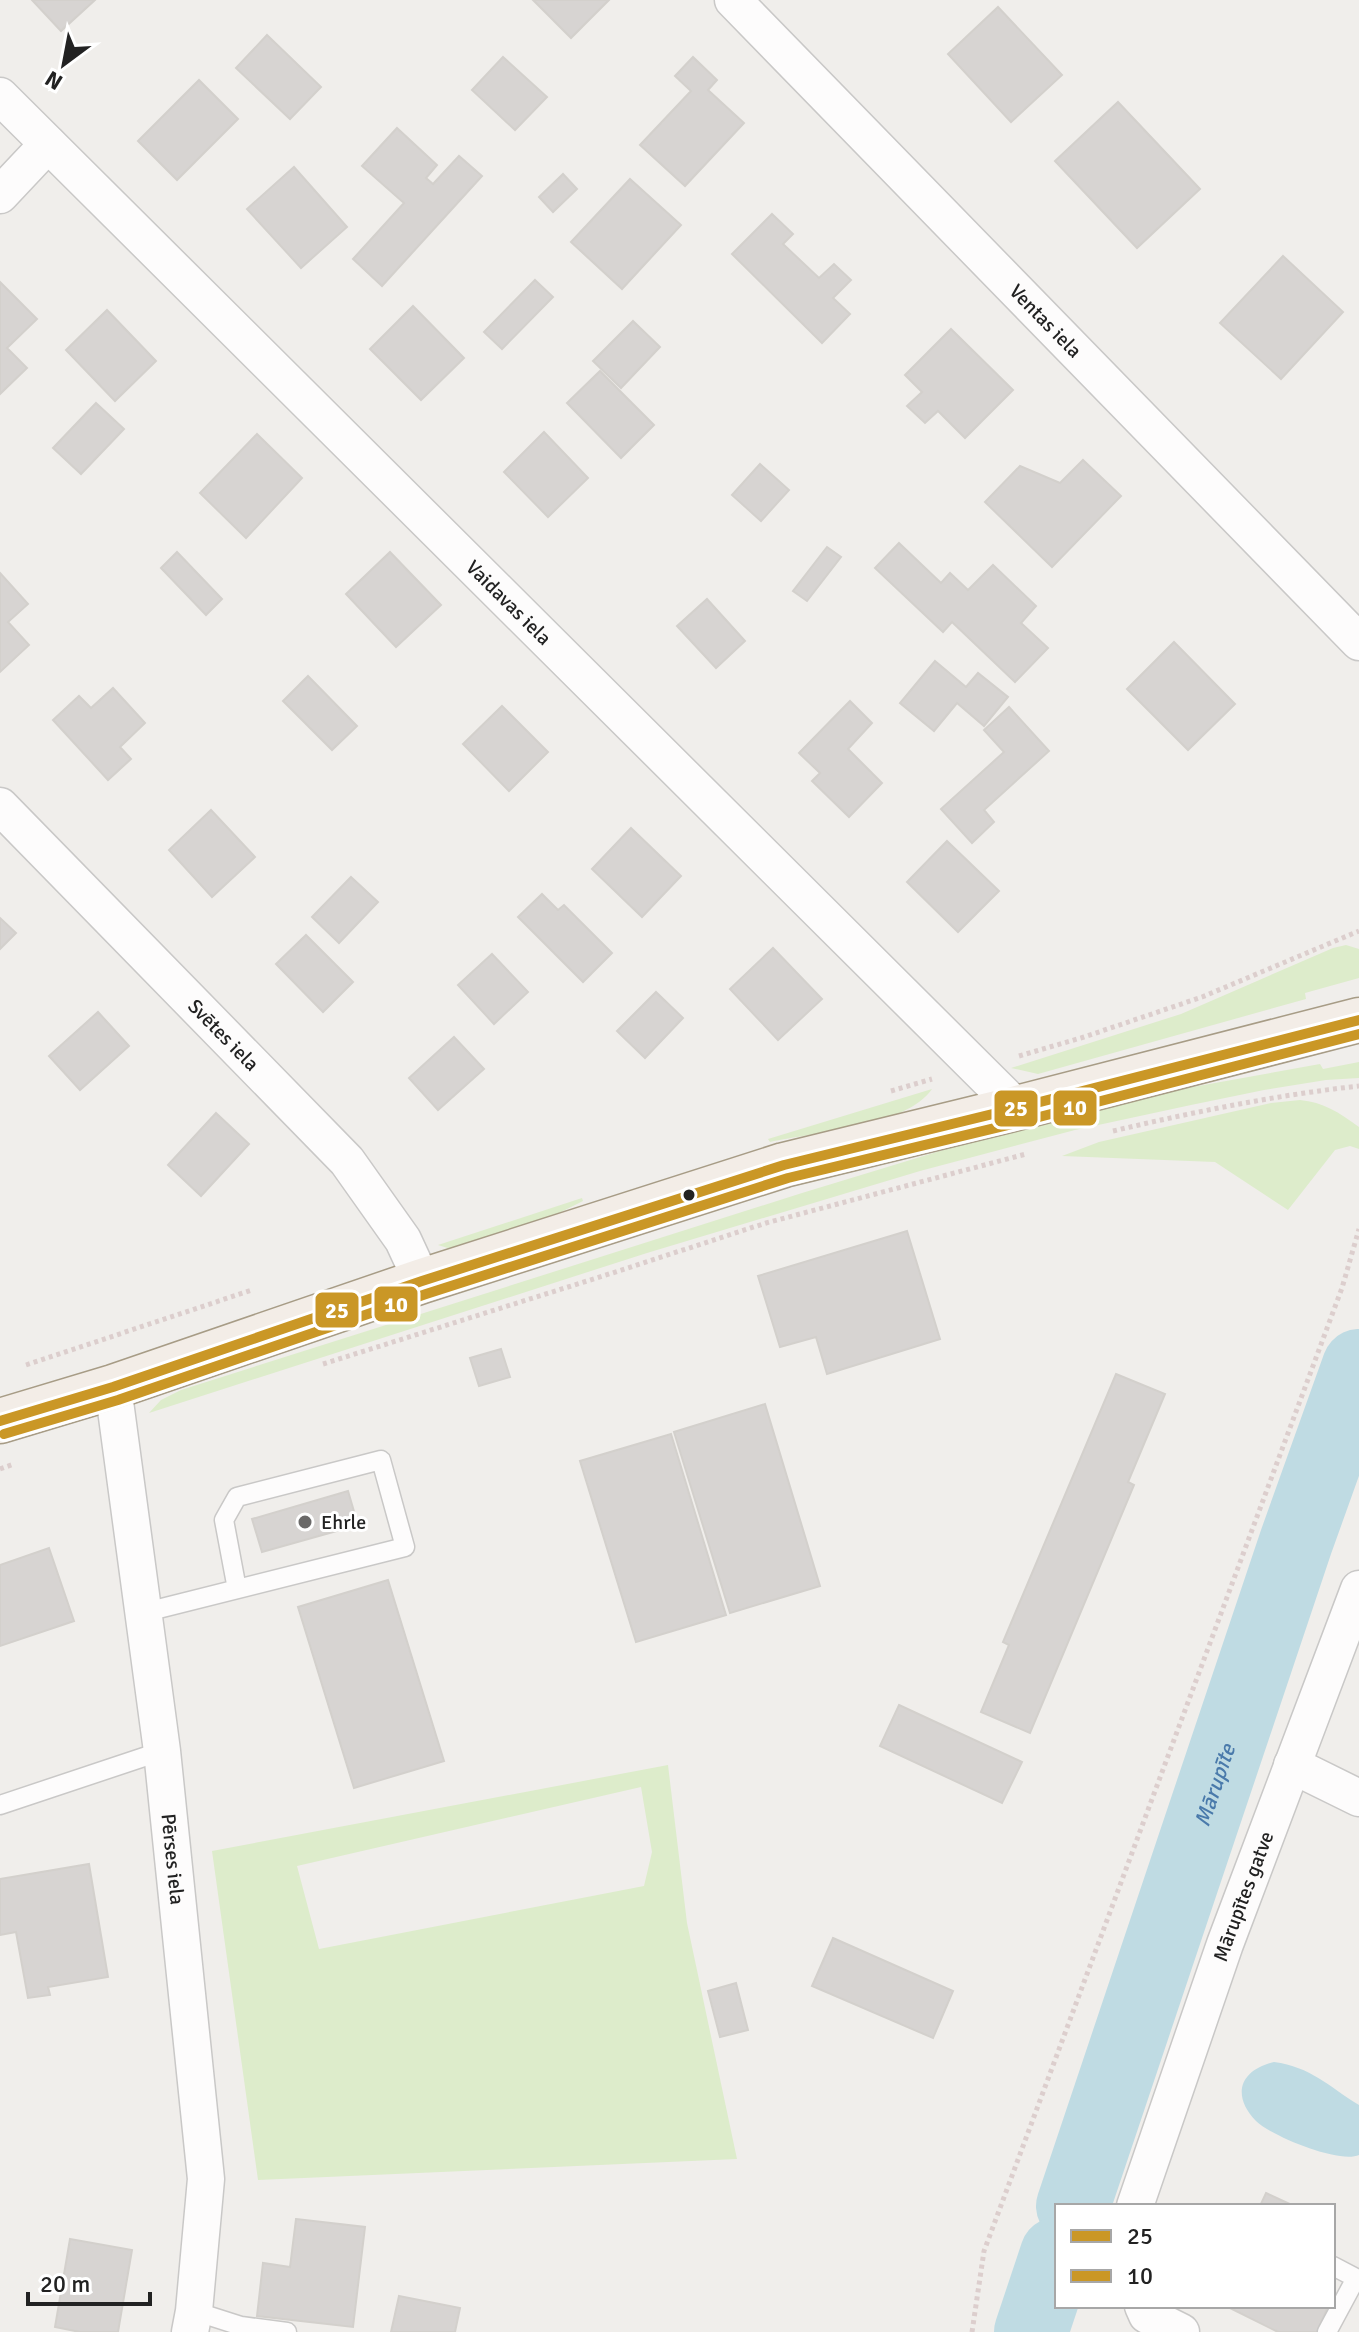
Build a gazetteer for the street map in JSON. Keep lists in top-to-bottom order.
{
  "streets": {
    "street": [
      "Ventas iela",
      "Vaidavas iela",
      "Svētes iela",
      "Pērses iela",
      "Mārupītes gatve"
    ]
  },
  "water": ["Mārupīte"],
  "places": ["Ehrle"],
  "lines": ["transit line 25", "transit line 10"],
  "legend": ["25", "10"],
  "scale_bar": "20 m",
  "north": "bottom left"
}
